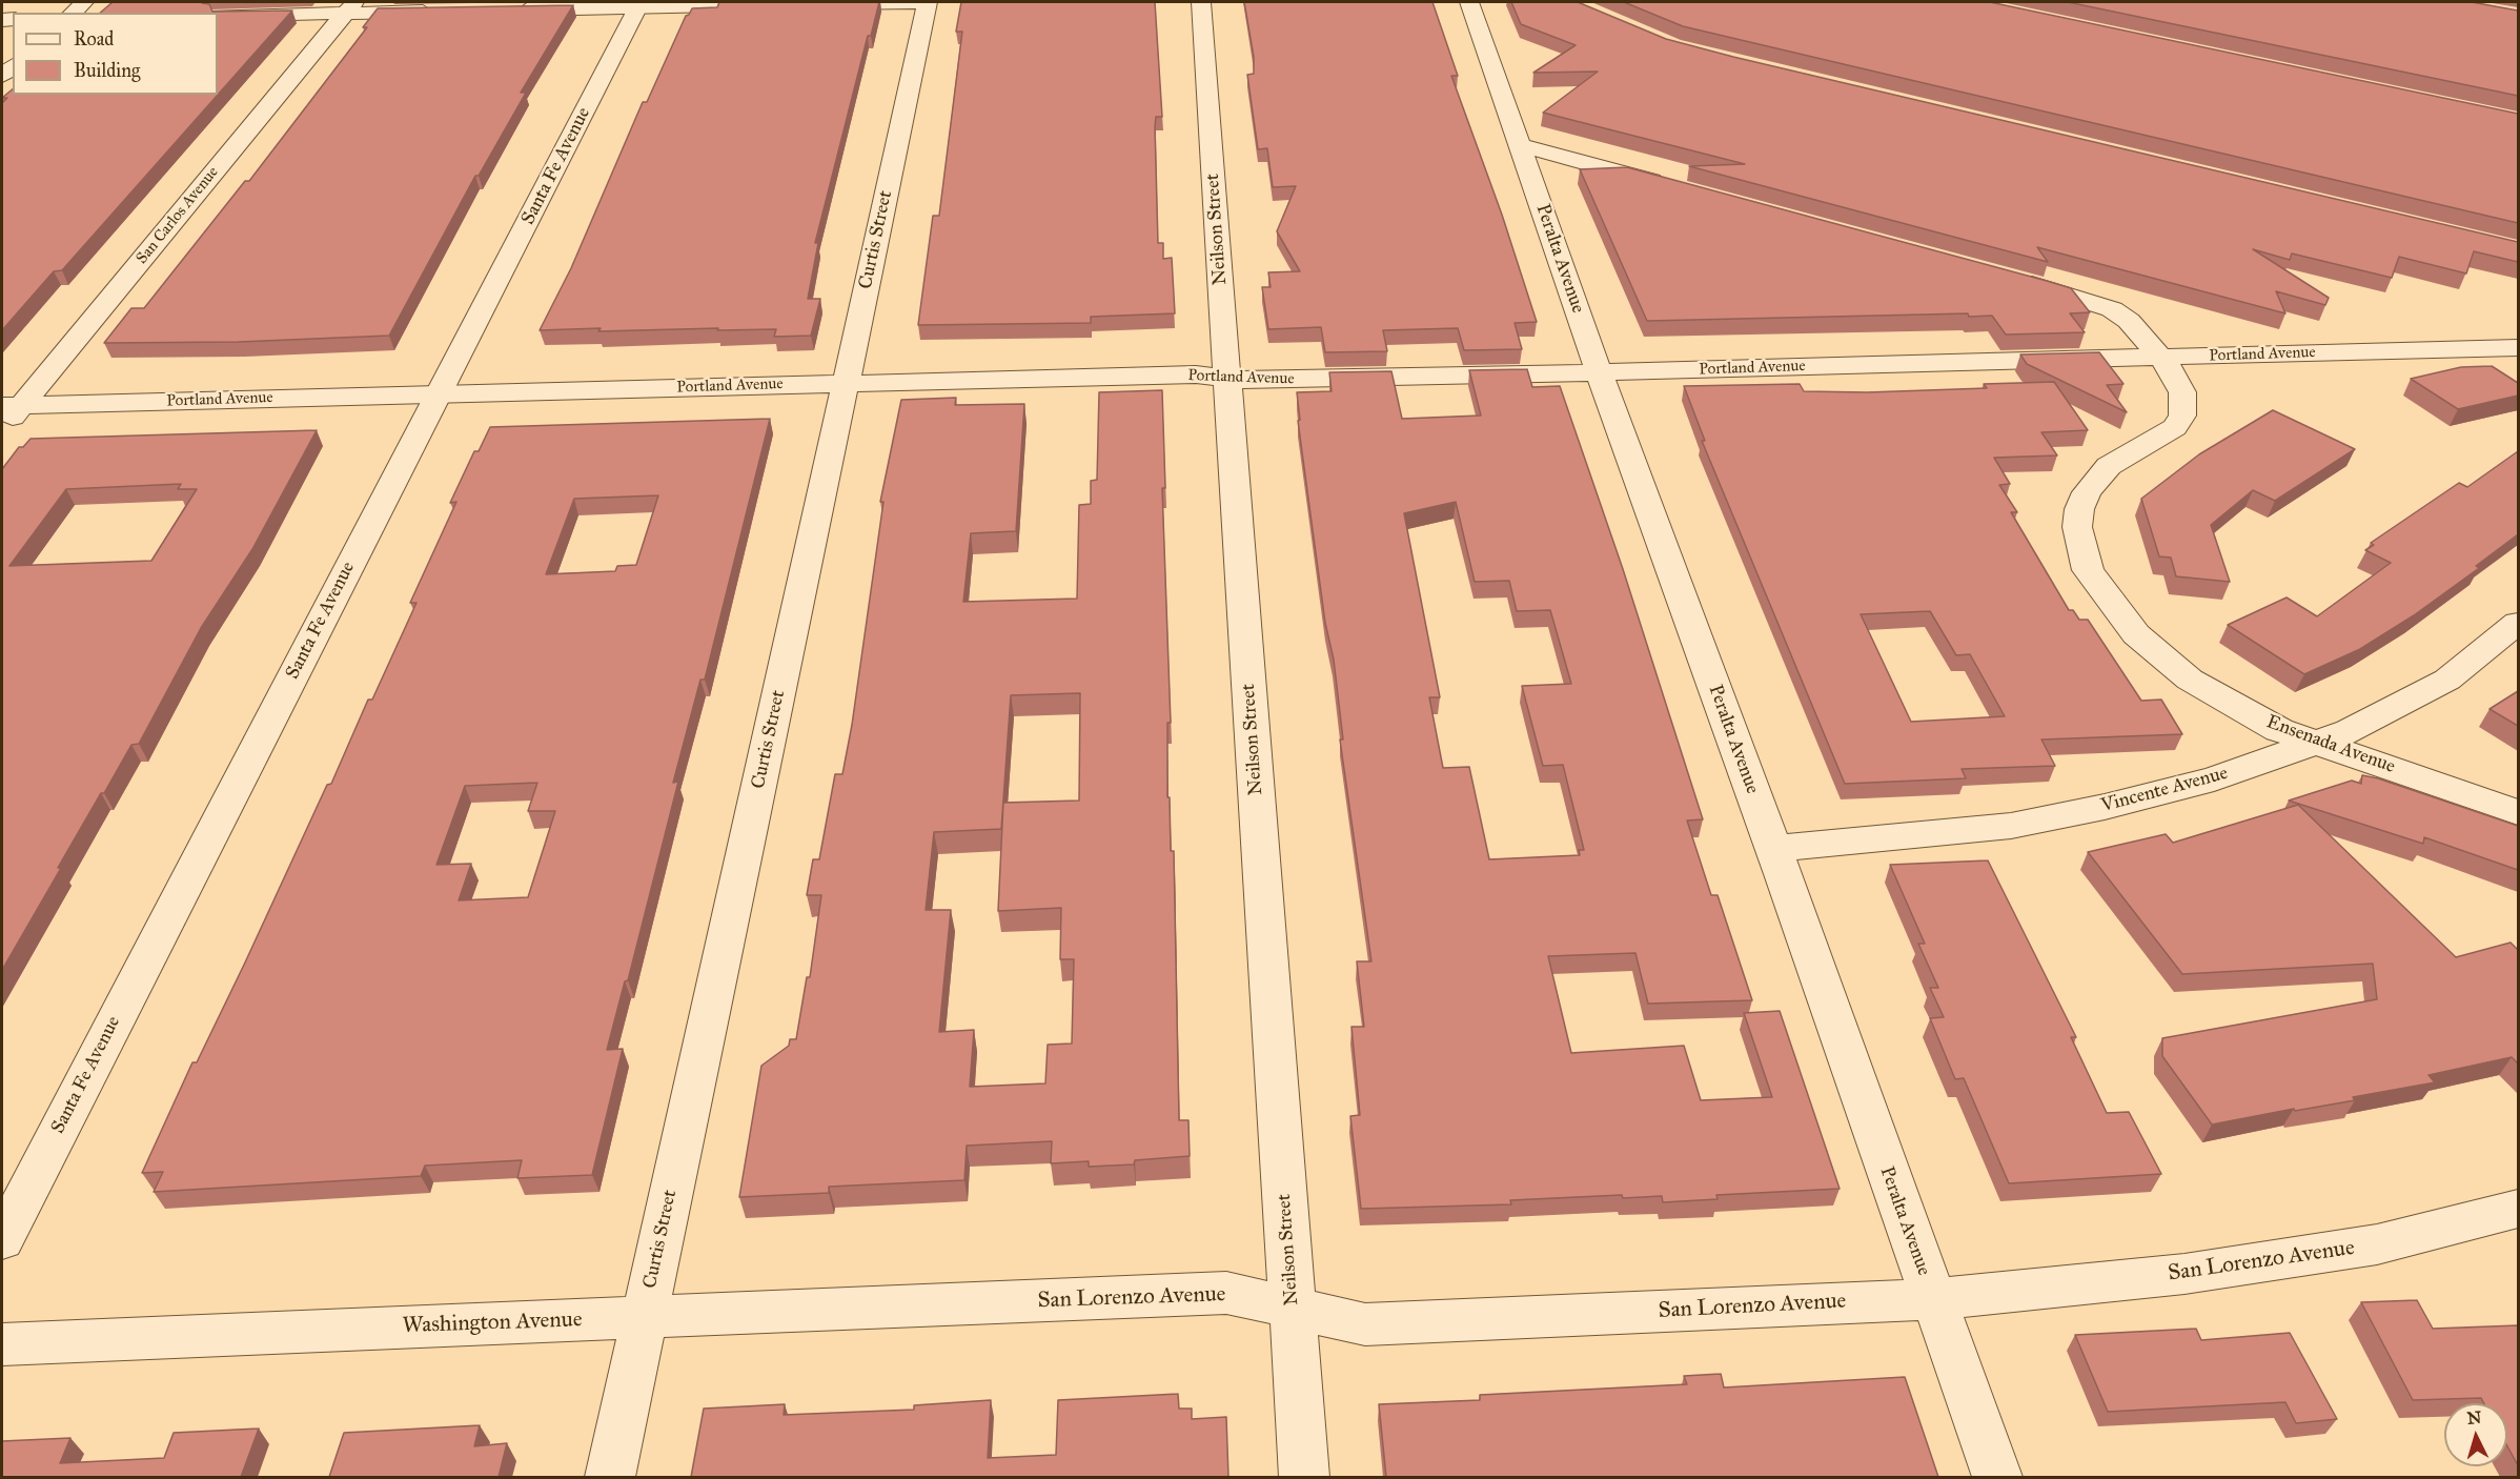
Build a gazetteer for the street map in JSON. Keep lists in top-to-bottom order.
{
  "streets": {
    "street": [
      "Santa Fe Avenue",
      "San Carlos Avenue",
      "Neilson Street",
      "Curtis Street",
      "Peralta Avenue",
      "Portland Avenue",
      "Ensenada Avenue",
      "Vincente Avenue",
      "San Lorenzo Avenue",
      "Washington Avenue"
    ]
  },
  "crossings": [
    ["Santa Fe Avenue", "Portland Avenue"],
    ["San Carlos Avenue", "Portland Avenue"],
    ["Neilson Street", "Portland Avenue"],
    ["Neilson Street", "San Lorenzo Avenue"],
    ["Curtis Street", "Portland Avenue"],
    ["Curtis Street", "Washington Avenue"],
    ["Peralta Avenue", "Portland Avenue"],
    ["Peralta Avenue", "Vincente Avenue"],
    ["Peralta Avenue", "San Lorenzo Avenue"],
    ["Portland Avenue", "Ensenada Avenue"],
    ["Ensenada Avenue", "Vincente Avenue"],
    ["San Lorenzo Avenue", "Washington Avenue"]
  ],
  "legend": ["Road", "Building"],
  "north": "top"
}
